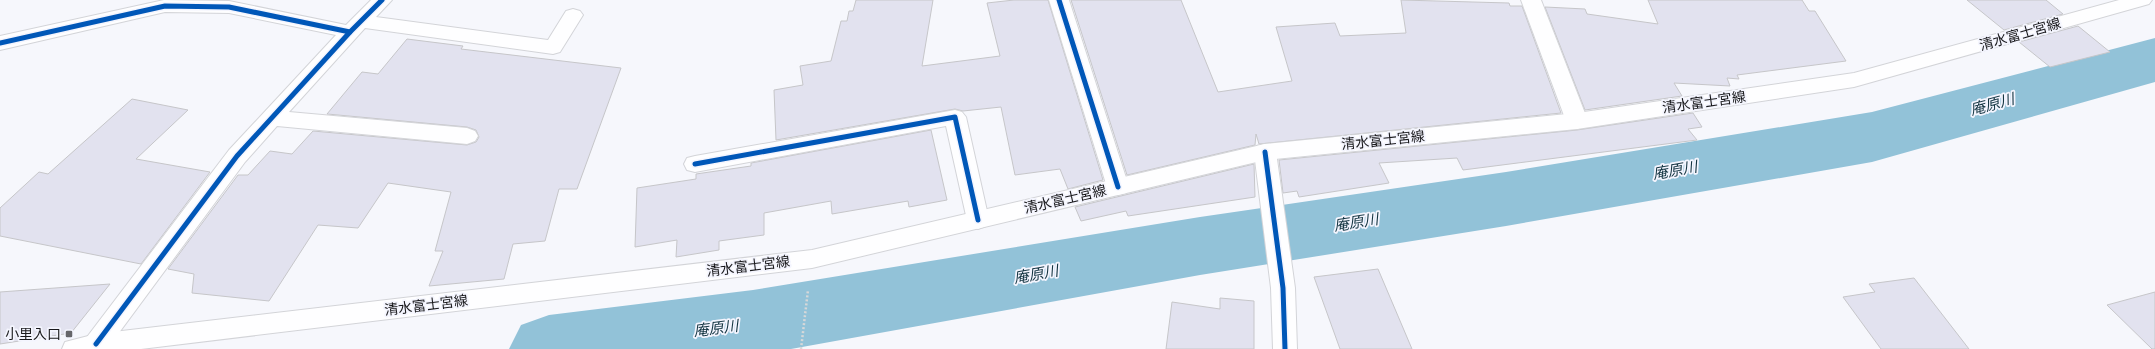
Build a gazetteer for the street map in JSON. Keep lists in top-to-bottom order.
{
  "streets": {
    "street": ["清水富士宮線"]
  },
  "water": ["庵原川"],
  "places": {
    "transit": ["小里入口"]
  }
}
